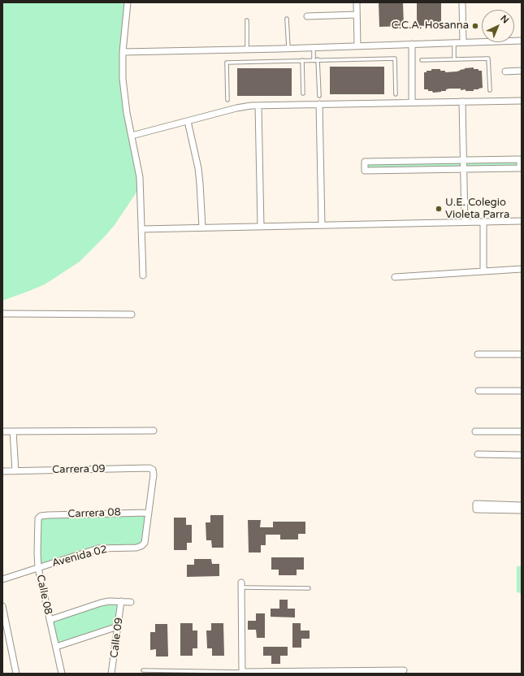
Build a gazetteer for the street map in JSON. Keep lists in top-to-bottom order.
{
  "streets": {
    "street": [
      "Carrera 09",
      "Carrera 08",
      "Avenida 02",
      "Calle 08",
      "Calle 09"
    ]
  },
  "crossings": [
    ["Carrera 09", "Carrera 08"],
    ["Carrera 09", "Avenida 02"],
    ["Carrera 08", "Avenida 02"],
    ["Carrera 08", "Calle 08"],
    ["Avenida 02", "Calle 08"]
  ],
  "places": ["C.C.A. Hosanna", "U.E. Colegio Violeta Parra"],
  "north": "top right"
}
